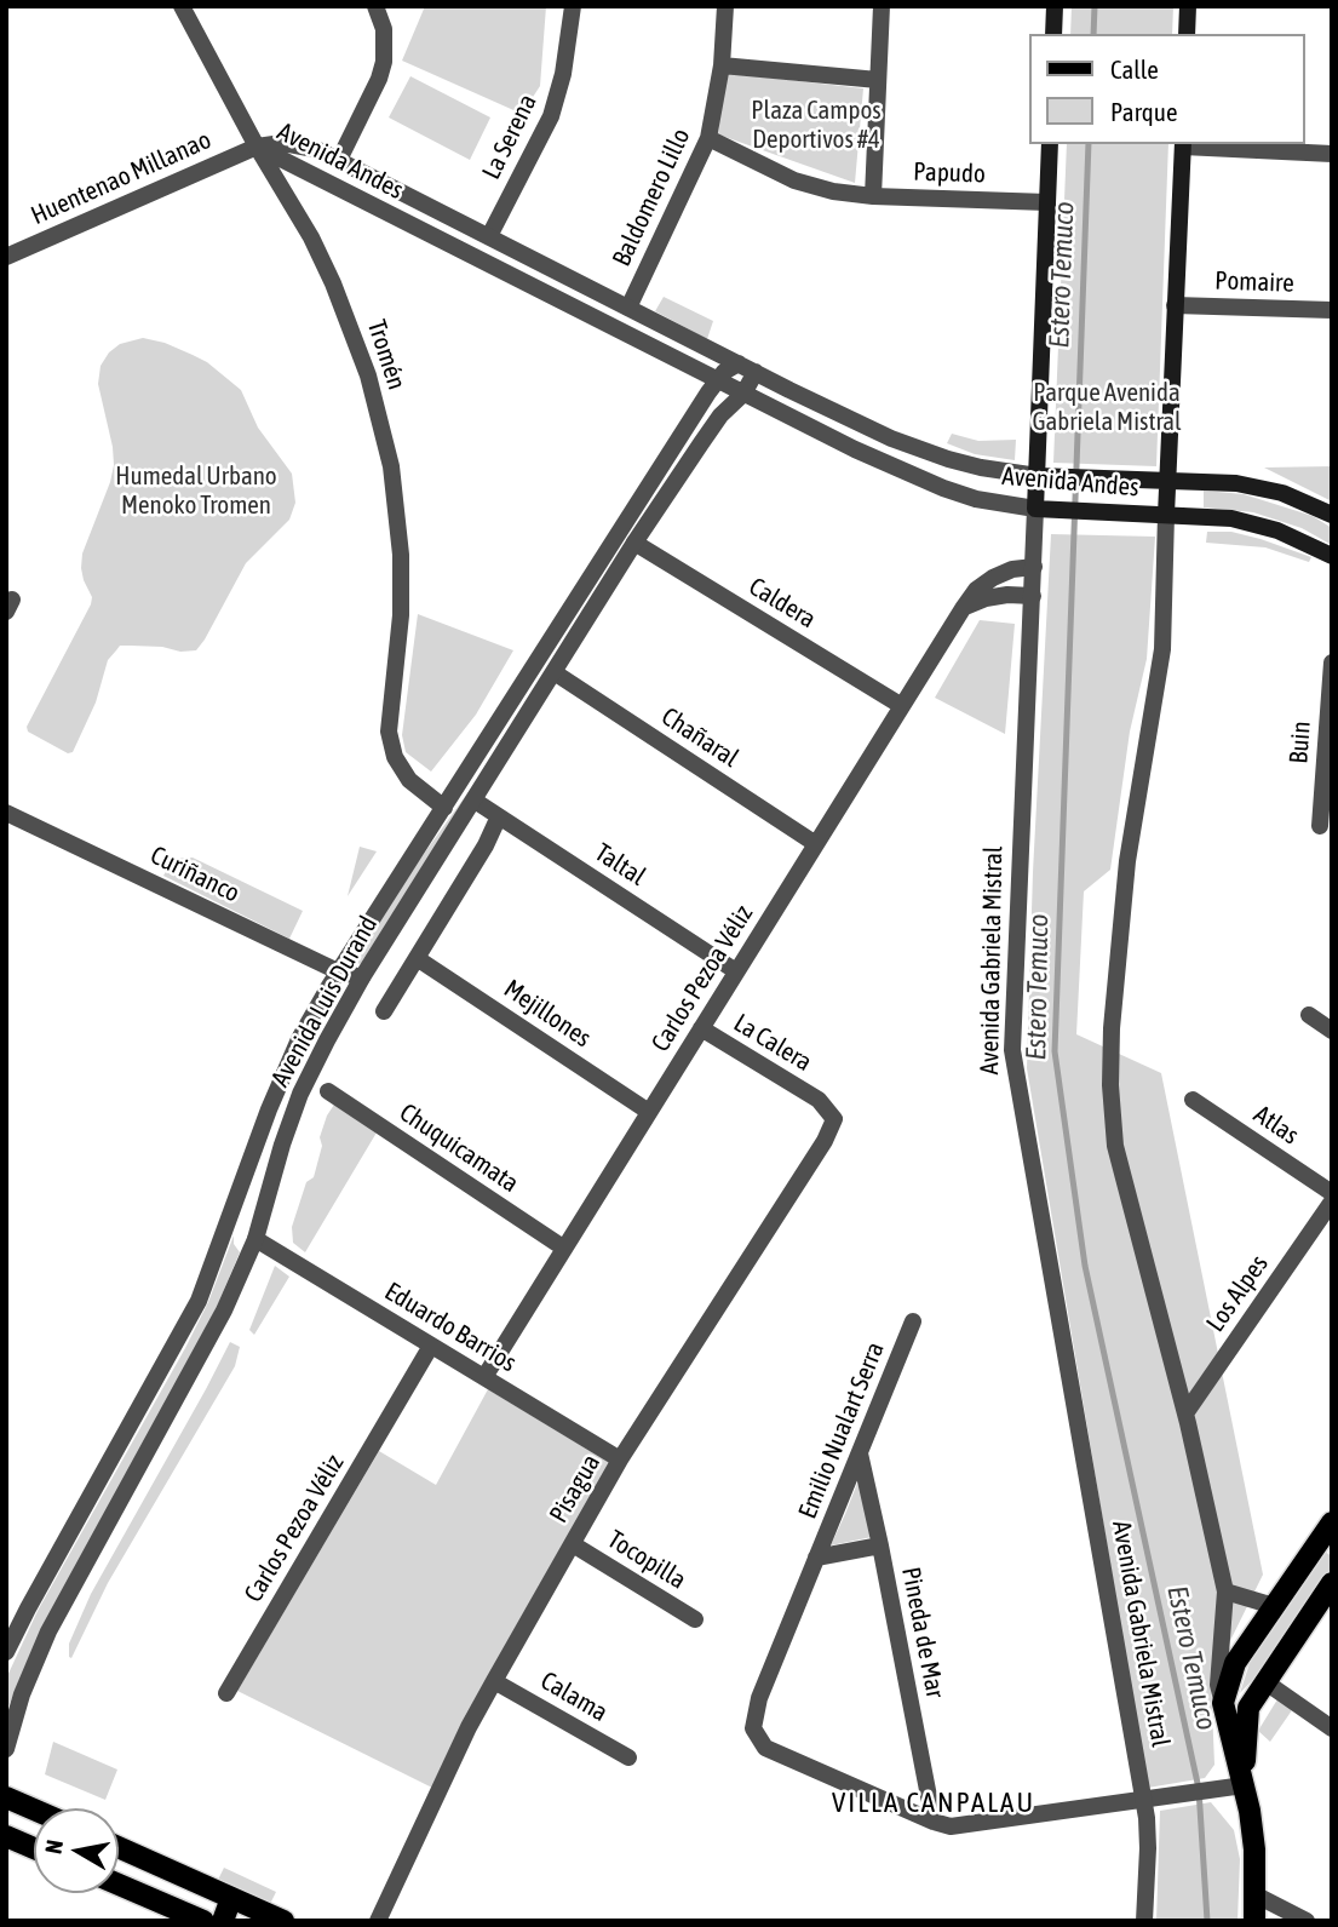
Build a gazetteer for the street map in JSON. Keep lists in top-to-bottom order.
{
  "streets": {
    "main road": ["Avenida Andes", "Avenida Gabriela Mistral"],
    "street": [
      "La Serena",
      "Papudo",
      "Huentenao Millanao",
      "Baldomero Lillo",
      "Pomaire",
      "Tromén",
      "Caldera",
      "Chañaral",
      "Buin",
      "Taltal",
      "Curiñanco",
      "Carlos Pezoa Véliz",
      "Avenida Luis Durand",
      "Mejillones",
      "La Calera",
      "Atlas",
      "Chuquicamata",
      "Los Alpes",
      "Eduardo Barrios",
      "Emilio Nualart Serra",
      "Pisagua",
      "Tocopilla",
      "Pineda de Mar",
      "Calama"
    ]
  },
  "crossings": [
    ["La Serena", "Avenida Andes"],
    ["Avenida Andes", "Huentenao Millanao"],
    ["Avenida Andes", "Baldomero Lillo"],
    ["Avenida Andes", "Tromén"],
    ["Avenida Andes", "Avenida Gabriela Mistral"],
    ["Avenida Andes", "Avenida Luis Durand"],
    ["Papudo", "Baldomero Lillo"],
    ["Papudo", "Avenida Gabriela Mistral"],
    ["Huentenao Millanao", "Tromén"],
    ["Tromén", "Avenida Luis Durand"],
    ["Caldera", "Carlos Pezoa Véliz"],
    ["Caldera", "Avenida Luis Durand"],
    ["Chañaral", "Carlos Pezoa Véliz"],
    ["Chañaral", "Avenida Luis Durand"],
    ["Taltal", "Carlos Pezoa Véliz"],
    ["Taltal", "Avenida Luis Durand"],
    ["Curiñanco", "Avenida Luis Durand"],
    ["Avenida Gabriela Mistral", "Carlos Pezoa Véliz"],
    ["Avenida Gabriela Mistral", "Emilio Nualart Serra"],
    ["Carlos Pezoa Véliz", "Mejillones"],
    ["Carlos Pezoa Véliz", "La Calera"],
    ["Carlos Pezoa Véliz", "Chuquicamata"],
    ["Carlos Pezoa Véliz", "Eduardo Barrios"],
    ["Avenida Luis Durand", "Eduardo Barrios"],
    ["La Calera", "Pisagua"],
    ["Eduardo Barrios", "Pisagua"],
    ["Emilio Nualart Serra", "Pineda de Mar"],
    ["Pisagua", "Tocopilla"],
    ["Pisagua", "Calama"]
  ],
  "districts": ["VILLA CANPALAU"],
  "water": ["Estero Temuco"],
  "parks": ["Plaza Campos Deportivos #4", "Parque Avenida Gabriela Mistral", "Humedal Urbano Menoko Tromen"],
  "legend": ["Calle", "Parque"],
  "north": "left"
}
